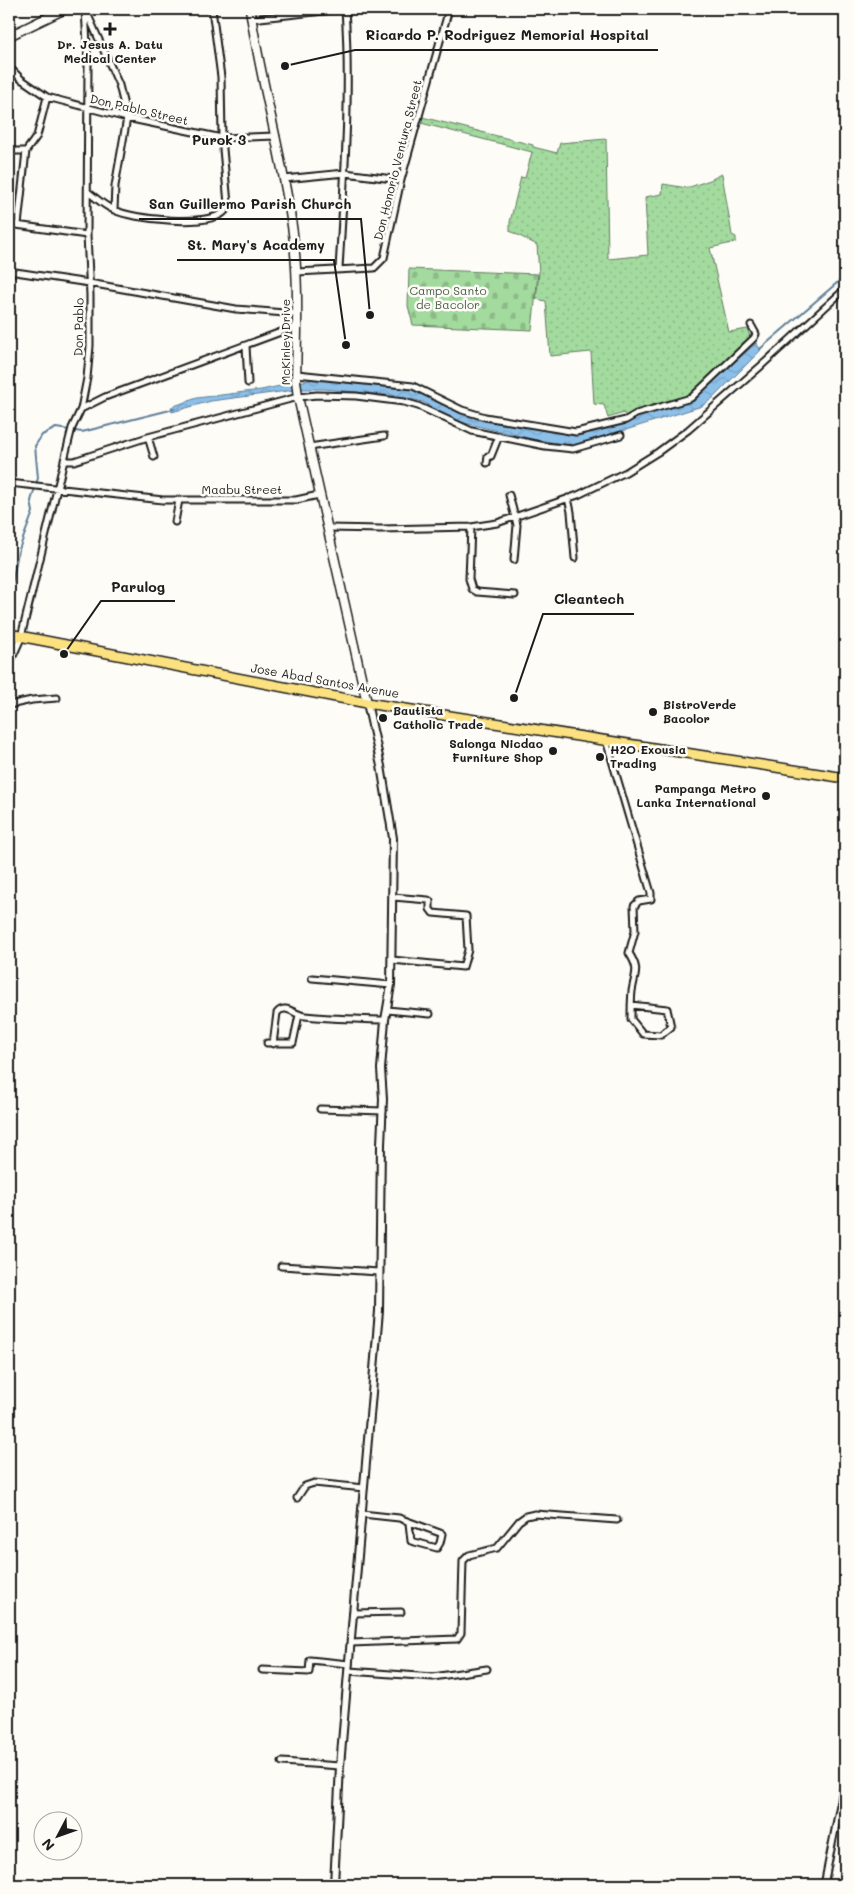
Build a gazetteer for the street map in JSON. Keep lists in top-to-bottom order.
{
  "streets": {
    "highway": ["Jose Abad Santos Avenue"],
    "main road": ["McKinley Drive"],
    "street": [
      "Don Pablo Street",
      "Don Honorio Ventura Street",
      "Don Pablo",
      "Maabu Street"
    ]
  },
  "crossings": [
    ["Don Pablo Street", "Don Pablo"],
    ["Don Pablo Street", "McKinley Drive"],
    ["Don Honorio Ventura Street", "McKinley Drive"],
    ["Don Pablo", "Maabu Street"],
    ["Don Pablo", "Jose Abad Santos Avenue"],
    ["McKinley Drive", "Maabu Street"],
    ["McKinley Drive", "Jose Abad Santos Avenue"]
  ],
  "districts": ["Purok 3"],
  "parks": ["Campo Santo de Bacolor"],
  "places": {
    "health": ["Dr. Jesus A. Datu Medical Center"],
    "other": [
      "Ricardo P. Rodriguez Memorial Hospital",
      "San Guillermo Parish Church",
      "St. Mary's Academy",
      "Parulog",
      "Cleantech",
      "BistroVerde Bacolor",
      "Bautista Catholic Trade",
      "Salonga Nicdao Furniture Shop",
      "H2O Exousia Trading",
      "Pampanga Metro Lanka International"
    ]
  },
  "north": "bottom left"
}
